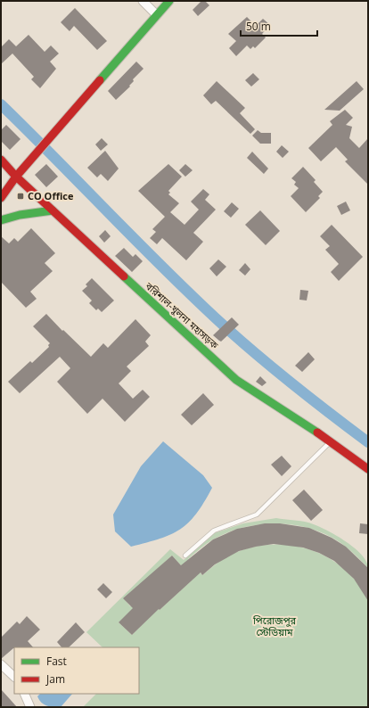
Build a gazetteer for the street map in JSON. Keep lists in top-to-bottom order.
{
  "streets": {
    "main road": ["বরিশাল-খুলনা মহাসড়ক"]
  },
  "parks": ["পিরোজপুর স্টেডিয়াম"],
  "places": {
    "transit": ["CO Office"]
  },
  "legend": ["Fast", "Jam"],
  "scale_bar": "50 m"
}
